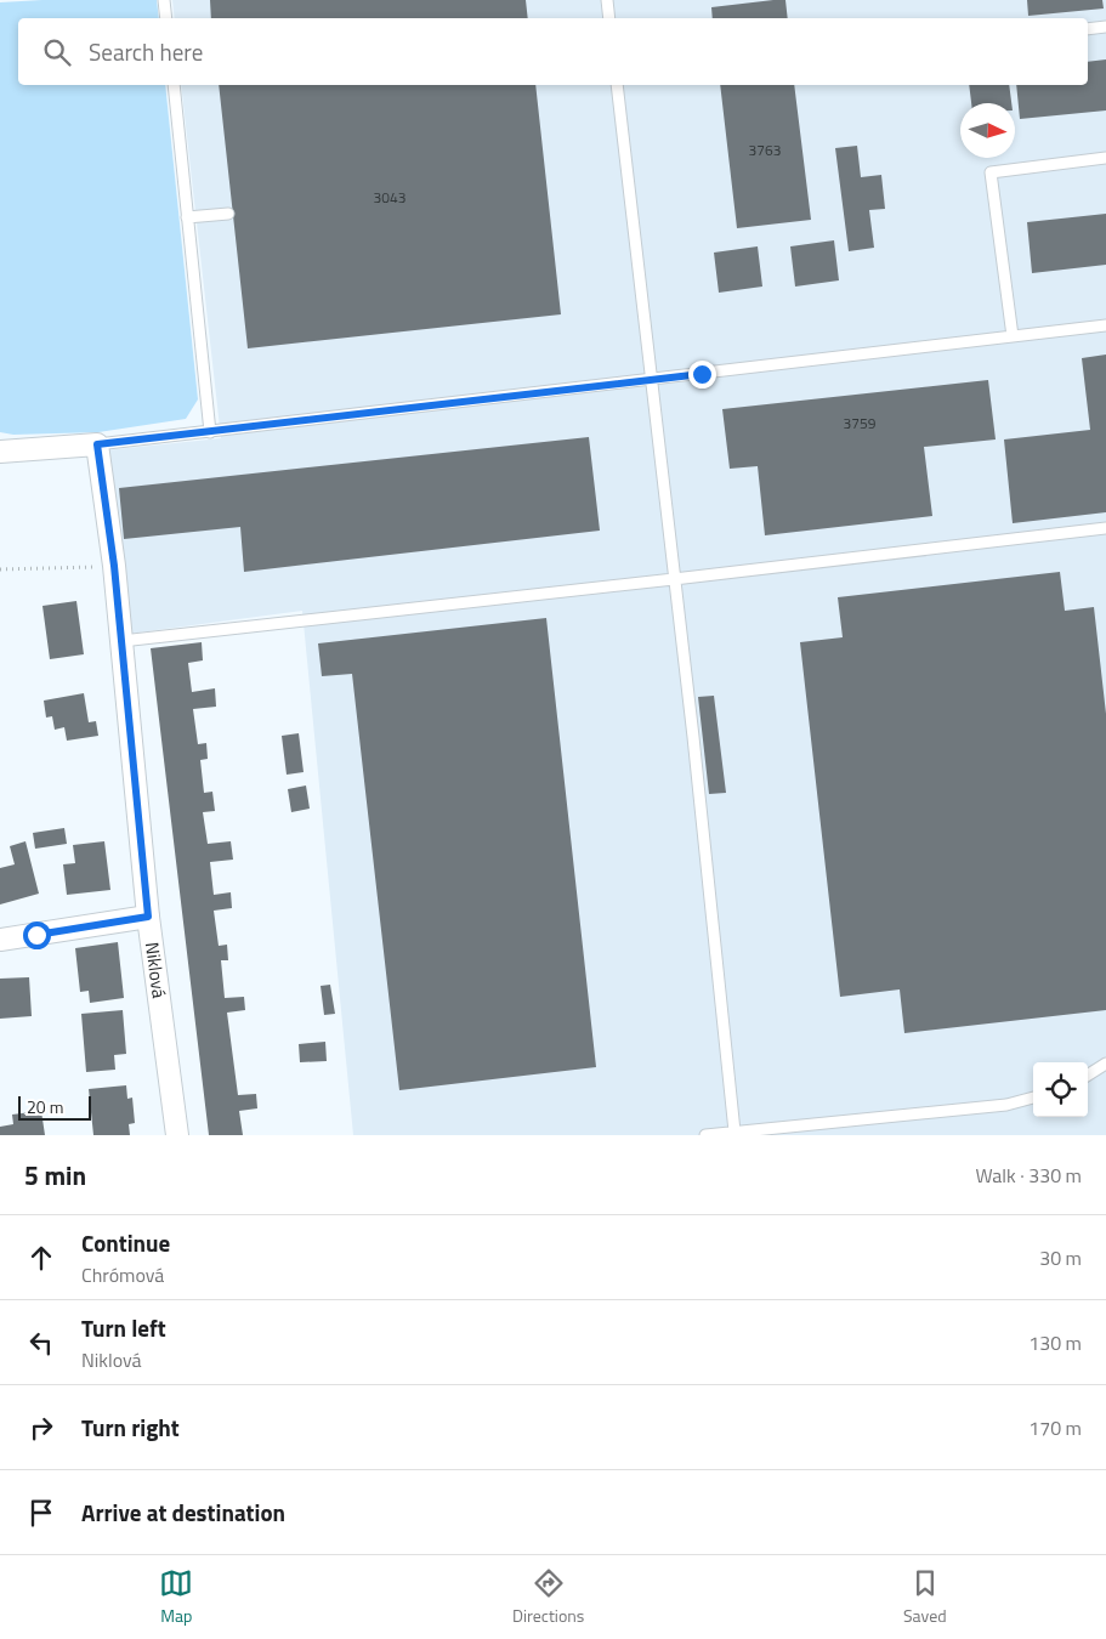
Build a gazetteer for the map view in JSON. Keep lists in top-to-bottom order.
{
  "streets": {
    "street": ["Niklová"]
  },
  "house_numbers": ["3763", "3043", "3759"],
  "scale_bar": "20 m",
  "north": "right",
  "page": {
    "search": "Search here",
    "scale": "20 m",
    "heading": ["5 min", "Walk · 330 m"],
    "list": [
      ["Continue", "Chrómová", "30 m"],
      ["Turn left", "Niklová", "130 m"],
      ["Turn right", "170 m"],
      "Arrive at destination"
    ],
    "nav": ["Map", "Directions", "Saved"]
  }
}
